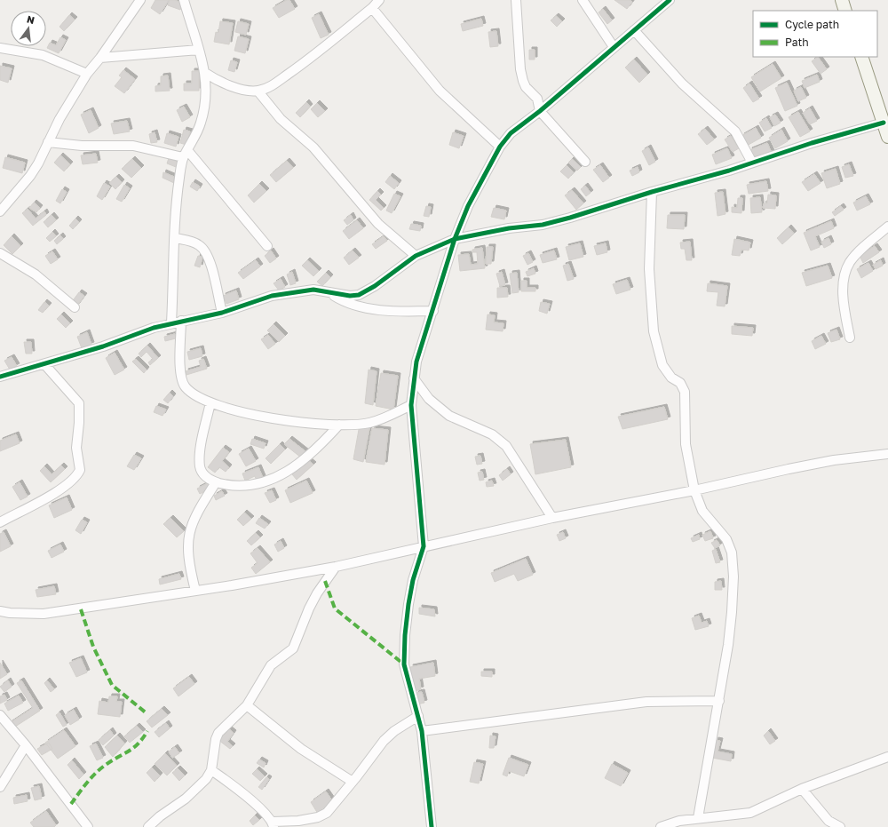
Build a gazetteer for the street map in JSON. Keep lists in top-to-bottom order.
{
  "legend": ["Cycle path", "Path"],
  "north": "top"
}
